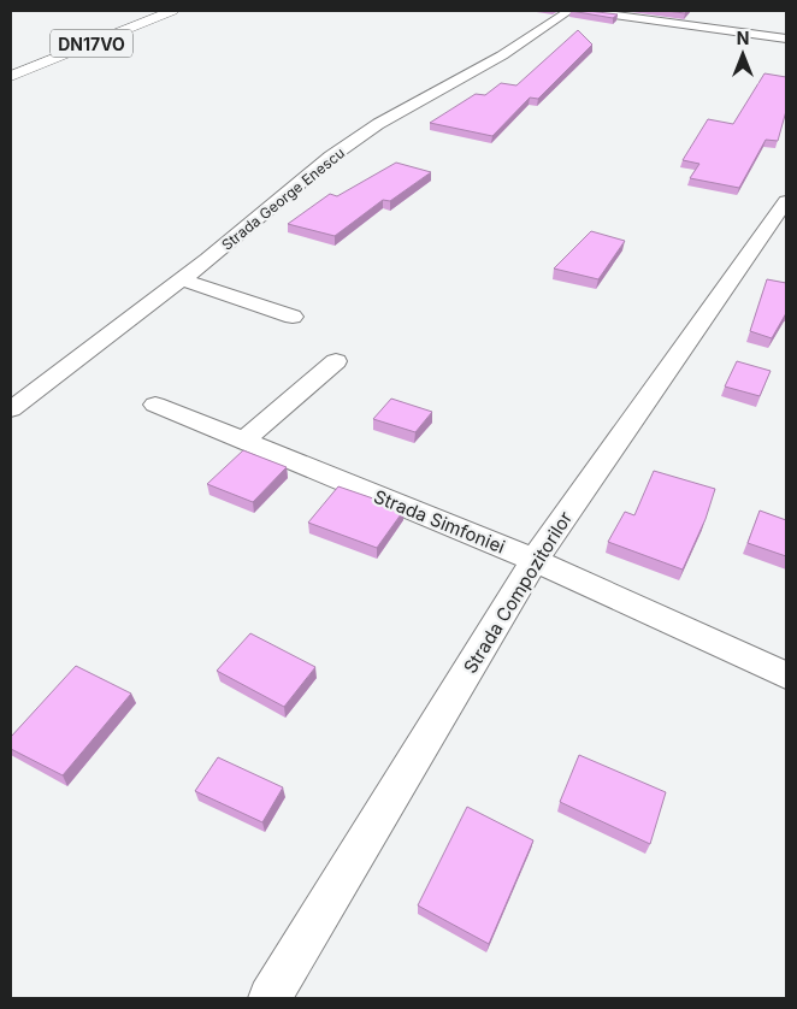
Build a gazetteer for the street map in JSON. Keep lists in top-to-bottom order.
{
  "streets": {
    "highway": ["DN17VO"],
    "street": ["Strada George Enescu", "Strada Simfoniei", "Strada Compozitorilor"]
  },
  "crossings": [
    ["Strada Simfoniei", "Strada Compozitorilor"]
  ],
  "north": "top"
}
